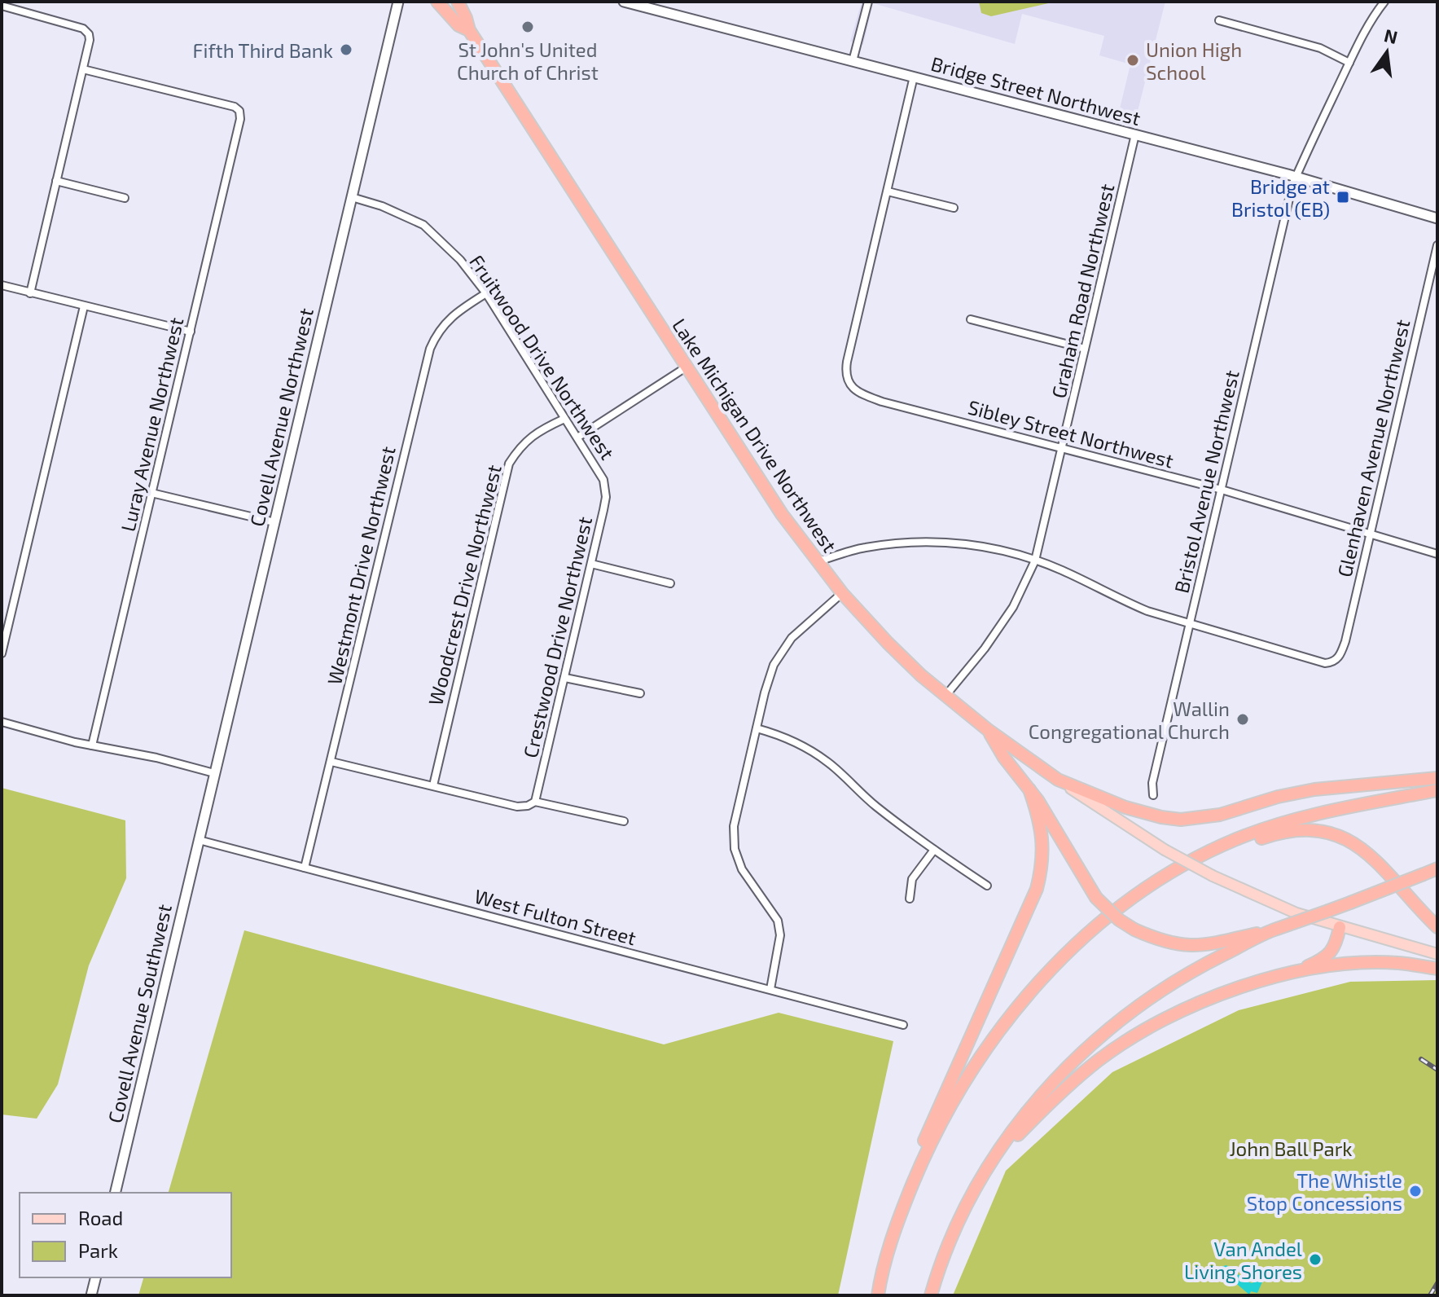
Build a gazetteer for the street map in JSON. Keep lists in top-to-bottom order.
{
  "streets": {
    "highway": ["Lake Michigan Drive Northwest"],
    "street": [
      "Bridge Street Northwest",
      "Graham Road Northwest",
      "Fruitwood Drive Northwest",
      "Covell Avenue Northwest",
      "Luray Avenue Northwest",
      "Sibley Street Northwest",
      "Glenhaven Avenue Northwest",
      "Bristol Avenue Northwest",
      "Westmont Drive Northwest",
      "Woodcrest Drive Northwest",
      "Crestwood Drive Northwest",
      "West Fulton Street",
      "Covell Avenue Southwest"
    ]
  },
  "crossings": [
    ["Bridge Street Northwest", "Graham Road Northwest"],
    ["Bridge Street Northwest", "Bristol Avenue Northwest"],
    ["Graham Road Northwest", "Sibley Street Northwest"],
    ["Graham Road Northwest", "Lake Michigan Drive Northwest"],
    ["Fruitwood Drive Northwest", "Covell Avenue Northwest"],
    ["Fruitwood Drive Northwest", "Westmont Drive Northwest"],
    ["Fruitwood Drive Northwest", "Woodcrest Drive Northwest"],
    ["Fruitwood Drive Northwest", "Crestwood Drive Northwest"],
    ["Covell Avenue Northwest", "West Fulton Street"],
    ["Covell Avenue Northwest", "Covell Avenue Southwest"],
    ["Sibley Street Northwest", "Glenhaven Avenue Northwest"],
    ["Sibley Street Northwest", "Bristol Avenue Northwest"],
    ["Glenhaven Avenue Northwest", "Bristol Avenue Northwest"],
    ["Westmont Drive Northwest", "West Fulton Street"],
    ["West Fulton Street", "Covell Avenue Southwest"]
  ],
  "parks": ["John Ball Park"],
  "places": {
    "other": [
      "St John's United Church of Christ",
      "Fifth Third Bank",
      "Union High School",
      "Wallin Congregational Church",
      "The Whistle Stop Concessions",
      "Van Andel Living Shores"
    ],
    "transit": ["Bridge at Bristol (EB)"]
  },
  "legend": ["Road", "Park"],
  "north": "top"
}
